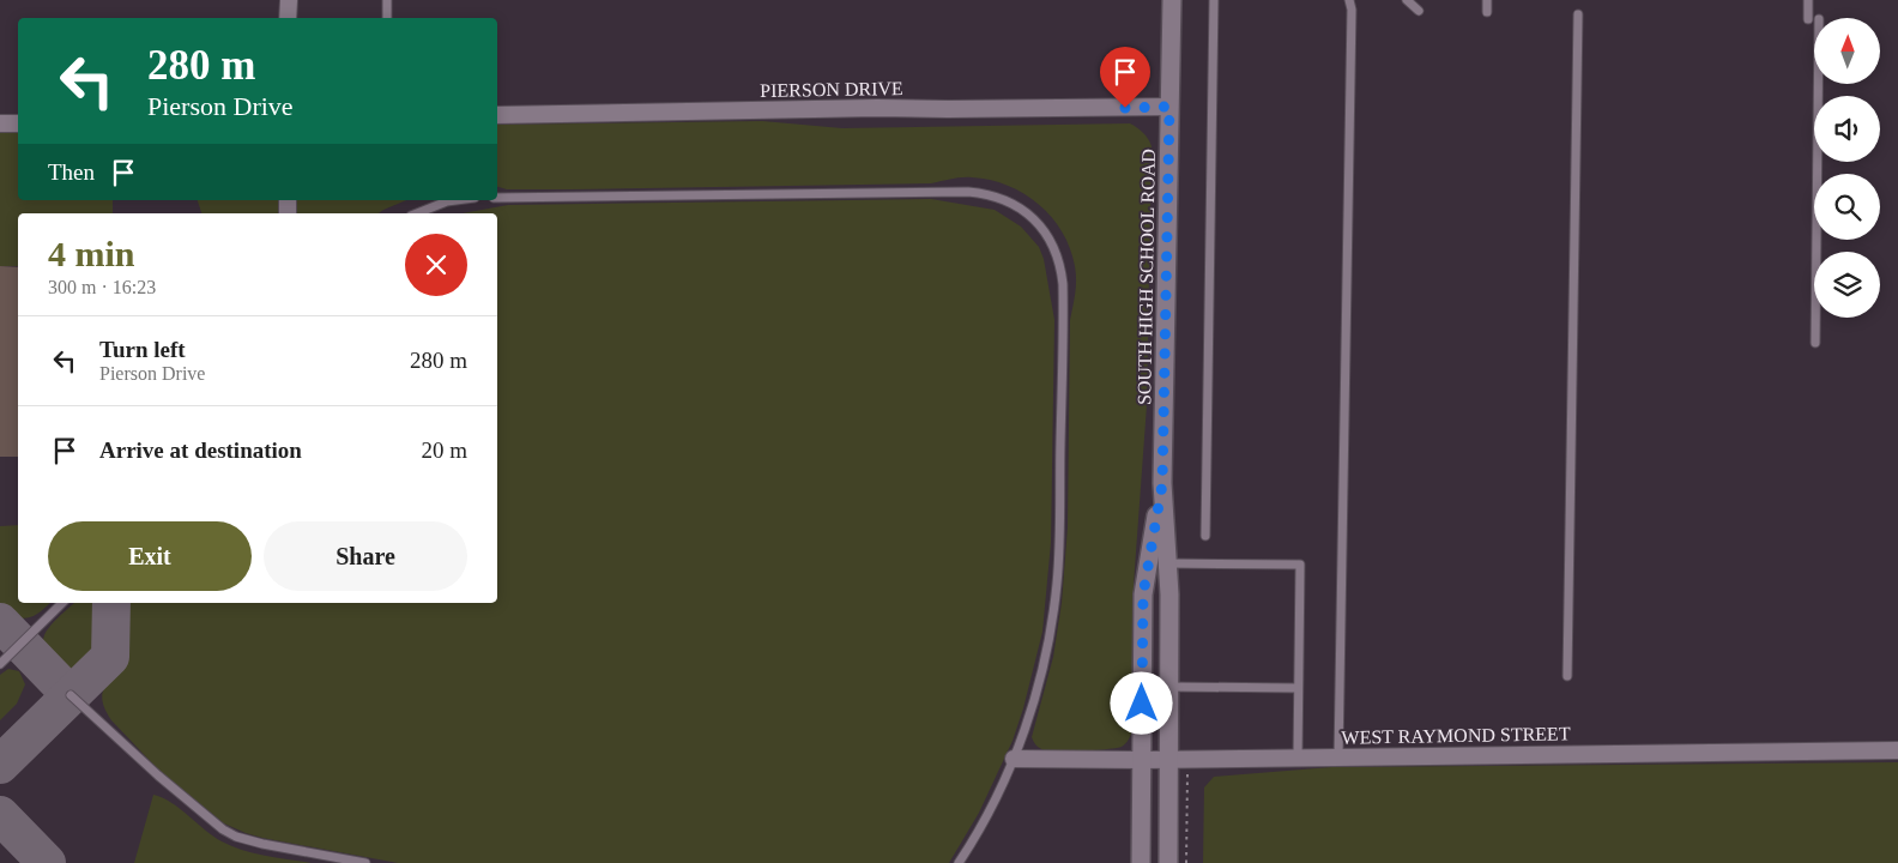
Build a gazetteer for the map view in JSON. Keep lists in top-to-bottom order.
{
  "streets": {
    "street": ["PIERSON DRIVE", "SOUTH HIGH SCHOOL ROAD", "WEST RAYMOND STREET"]
  },
  "crossings": [
    ["PIERSON DRIVE", "SOUTH HIGH SCHOOL ROAD"],
    ["SOUTH HIGH SCHOOL ROAD", "WEST RAYMOND STREET"]
  ],
  "north": "top",
  "page": {
    "turn": ["280 m", "Pierson Drive"],
    "then": "Then",
    "heading": ["4 min", "300 m · 16:23"],
    "list": [
      {
        "name": "Turn left",
        "note": "Pierson Drive",
        "value": "280 m"
      },
      {
        "name": "Arrive at destination",
        "value": "20 m"
      }
    ],
    "buttons": ["Exit", "Share"]
  }
}
